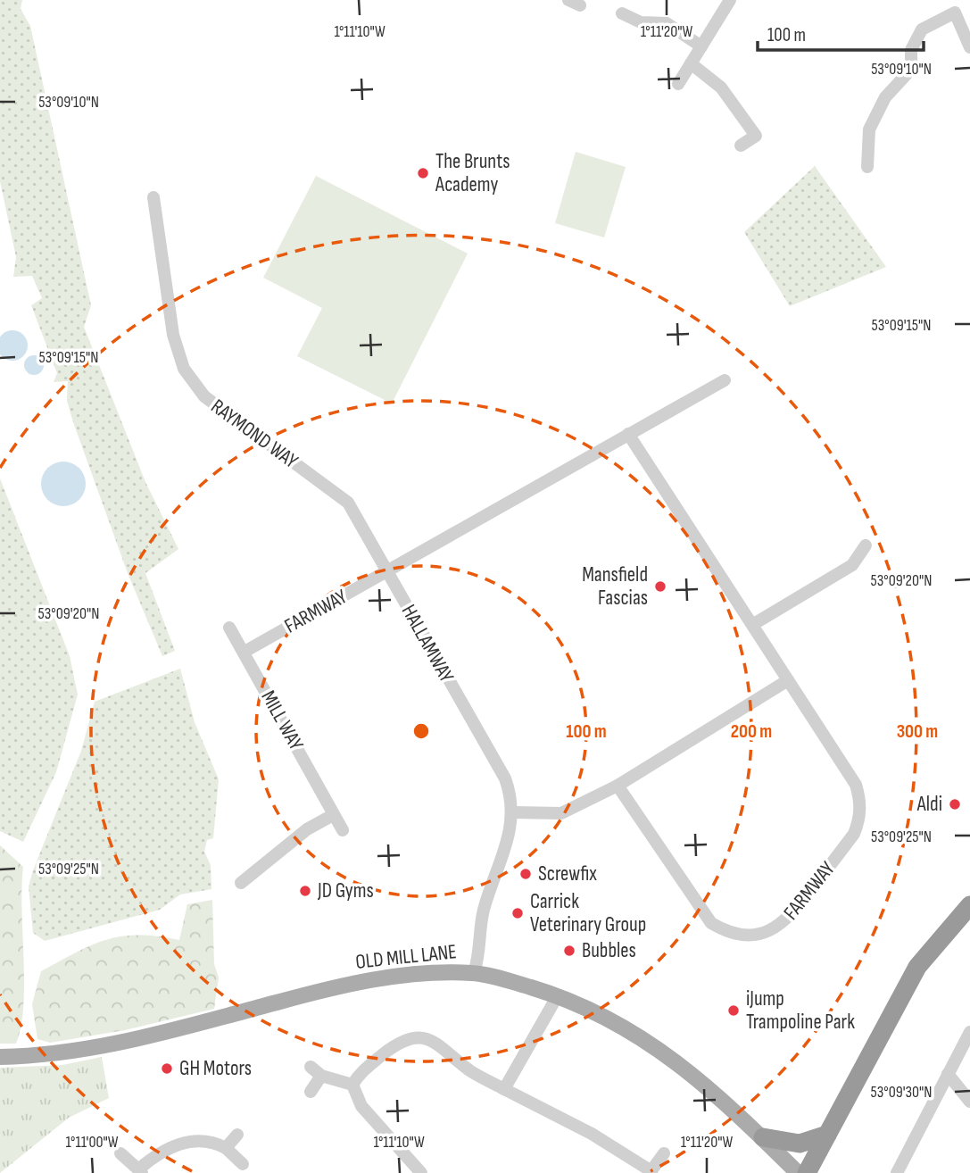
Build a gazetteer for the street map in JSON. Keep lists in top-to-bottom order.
{
  "streets": {
    "main road": ["OLD MILL LANE"],
    "street": [
      "RAYMOND WAY",
      "FARMWAY",
      "HALLAMWAY",
      "MILL WAY"
    ]
  },
  "crossings": [
    ["RAYMOND WAY", "FARMWAY"],
    ["RAYMOND WAY", "HALLAMWAY"],
    ["FARMWAY", "HALLAMWAY"],
    ["FARMWAY", "MILL WAY"],
    ["HALLAMWAY", "OLD MILL LANE"]
  ],
  "places": [
    "The Brunts Academy",
    "Mansfield Fascias",
    "Aldi",
    "Screwfix",
    "JD Gyms",
    "Carrick Veterinary Group",
    "Bubbles",
    "iJump Trampoline Park",
    "GH Motors"
  ],
  "scale_bar": "100 m",
  "coordinates": [
    "1°11'10\"W",
    "1°11'20\"W",
    "53°09'10\"N",
    "53°09'15\"N",
    "53°09'20\"N",
    "53°09'25\"N",
    "53°09'30\"N",
    "1°11'00\"W"
  ],
  "rings": ["100 m", "200 m", "300 m"]
}
